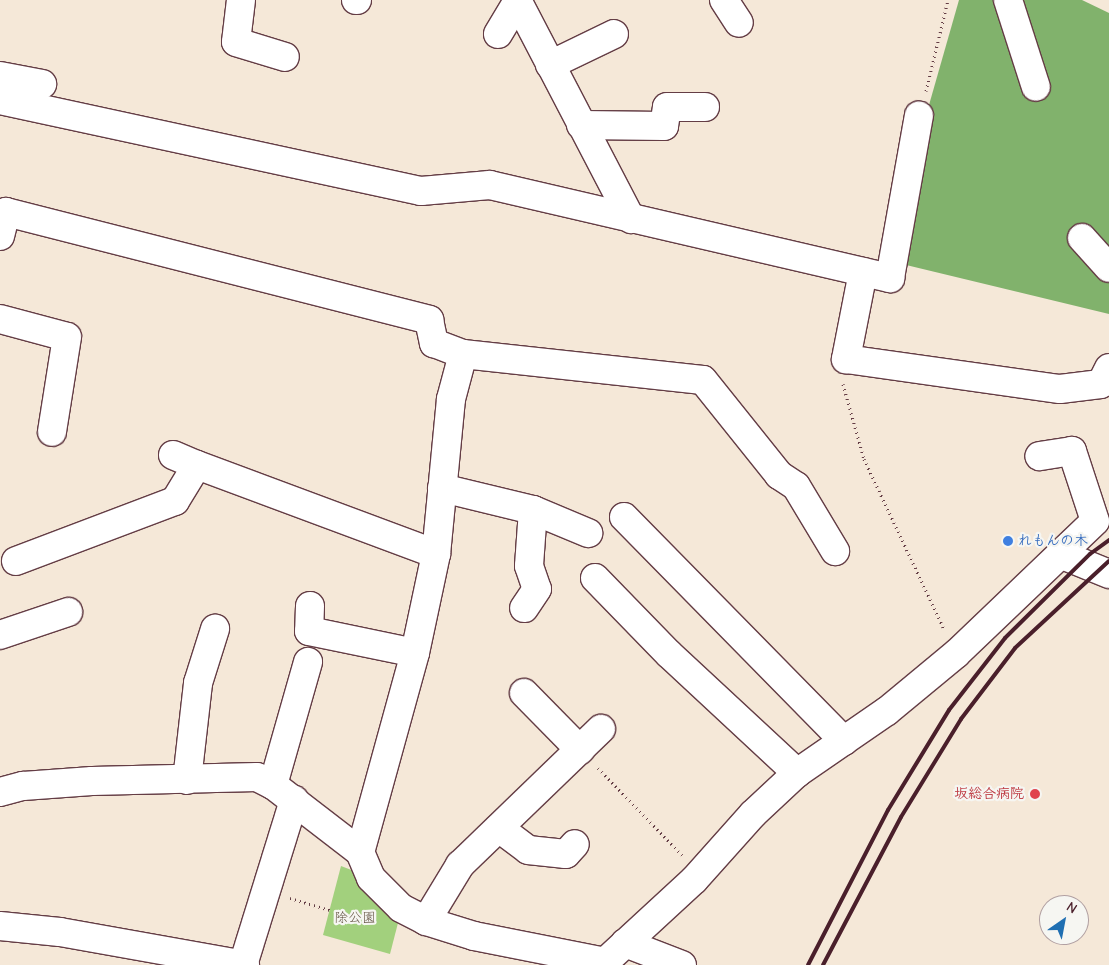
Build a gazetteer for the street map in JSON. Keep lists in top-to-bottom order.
{
  "parks": ["除公園"],
  "places": ["れもんの木", "坂総合病院"],
  "north": "top right"
}
